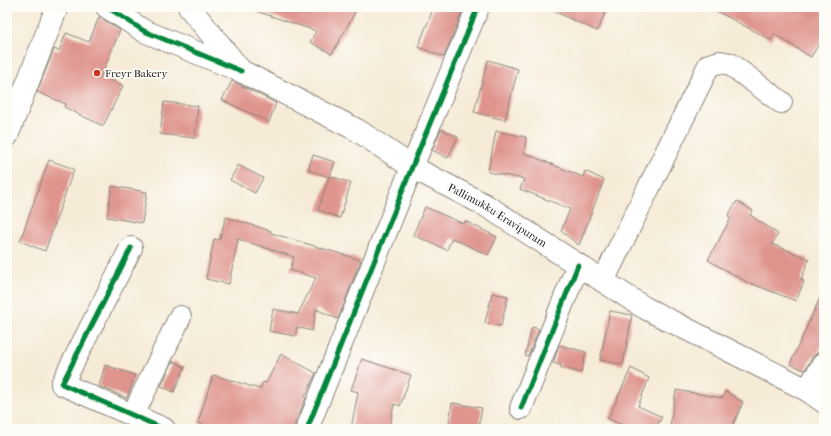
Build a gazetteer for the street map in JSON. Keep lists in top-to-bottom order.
{
  "streets": {
    "street": ["Pallimukku-Eravipuram"]
  },
  "places": ["Freyr Bakery"]
}
